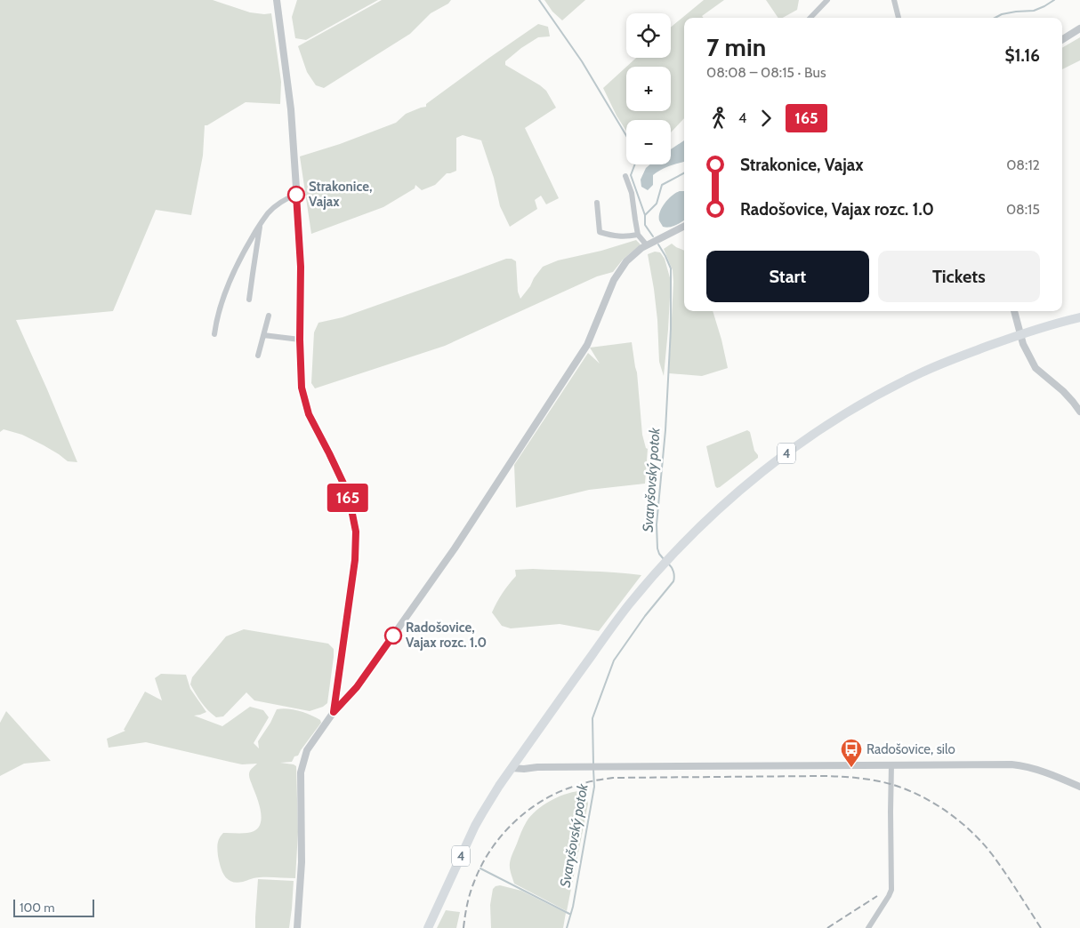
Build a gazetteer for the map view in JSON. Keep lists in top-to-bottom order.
{
  "streets": {
    "main road": ["4"]
  },
  "water": ["Svaryšovský potok"],
  "places": {
    "other": ["Strakonice, Vajax", "Radošovice, Vajax rozc. 1.0"],
    "bus stop": ["Radošovice, silo"]
  },
  "lines": ["bus line 165"],
  "scale_bar": "100 m",
  "page": {
    "on_map": "165",
    "map_buttons": ["+", "−"],
    "heading": ["7 min", "08:08 – 08:15 · Bus", "$1.16"],
    "legs": ["4", "165"],
    "list": [
      {
        "name": "Strakonice, Vajax",
        "value": "08:12"
      },
      {
        "name": "Radošovice, Vajax rozc. 1.0",
        "value": "08:15"
      }
    ],
    "buttons": ["Start", "Tickets"],
    "scale": "100 m"
  }
}
